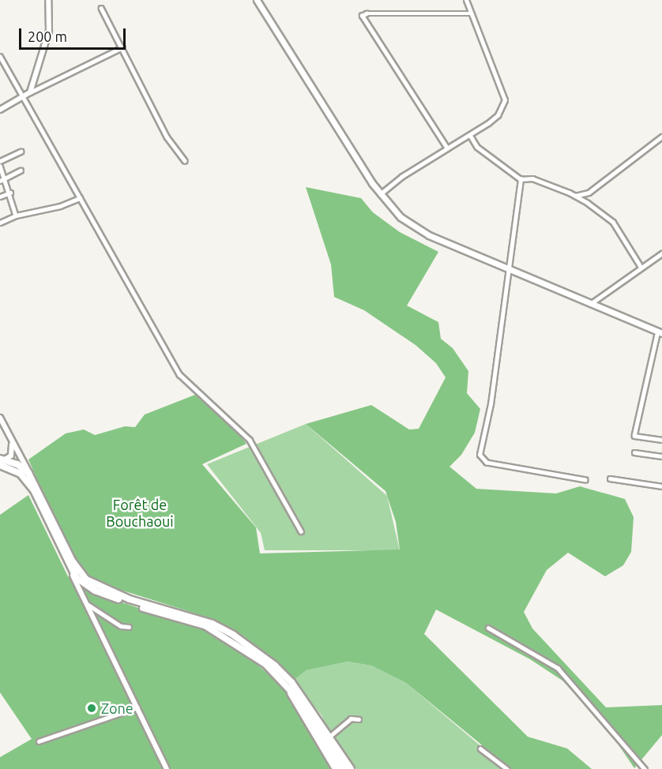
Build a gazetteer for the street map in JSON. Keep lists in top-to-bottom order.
{
  "parks": ["Forêt de Bouchaoui"],
  "places": ["Zone"],
  "scale_bar": "200 m"
}
